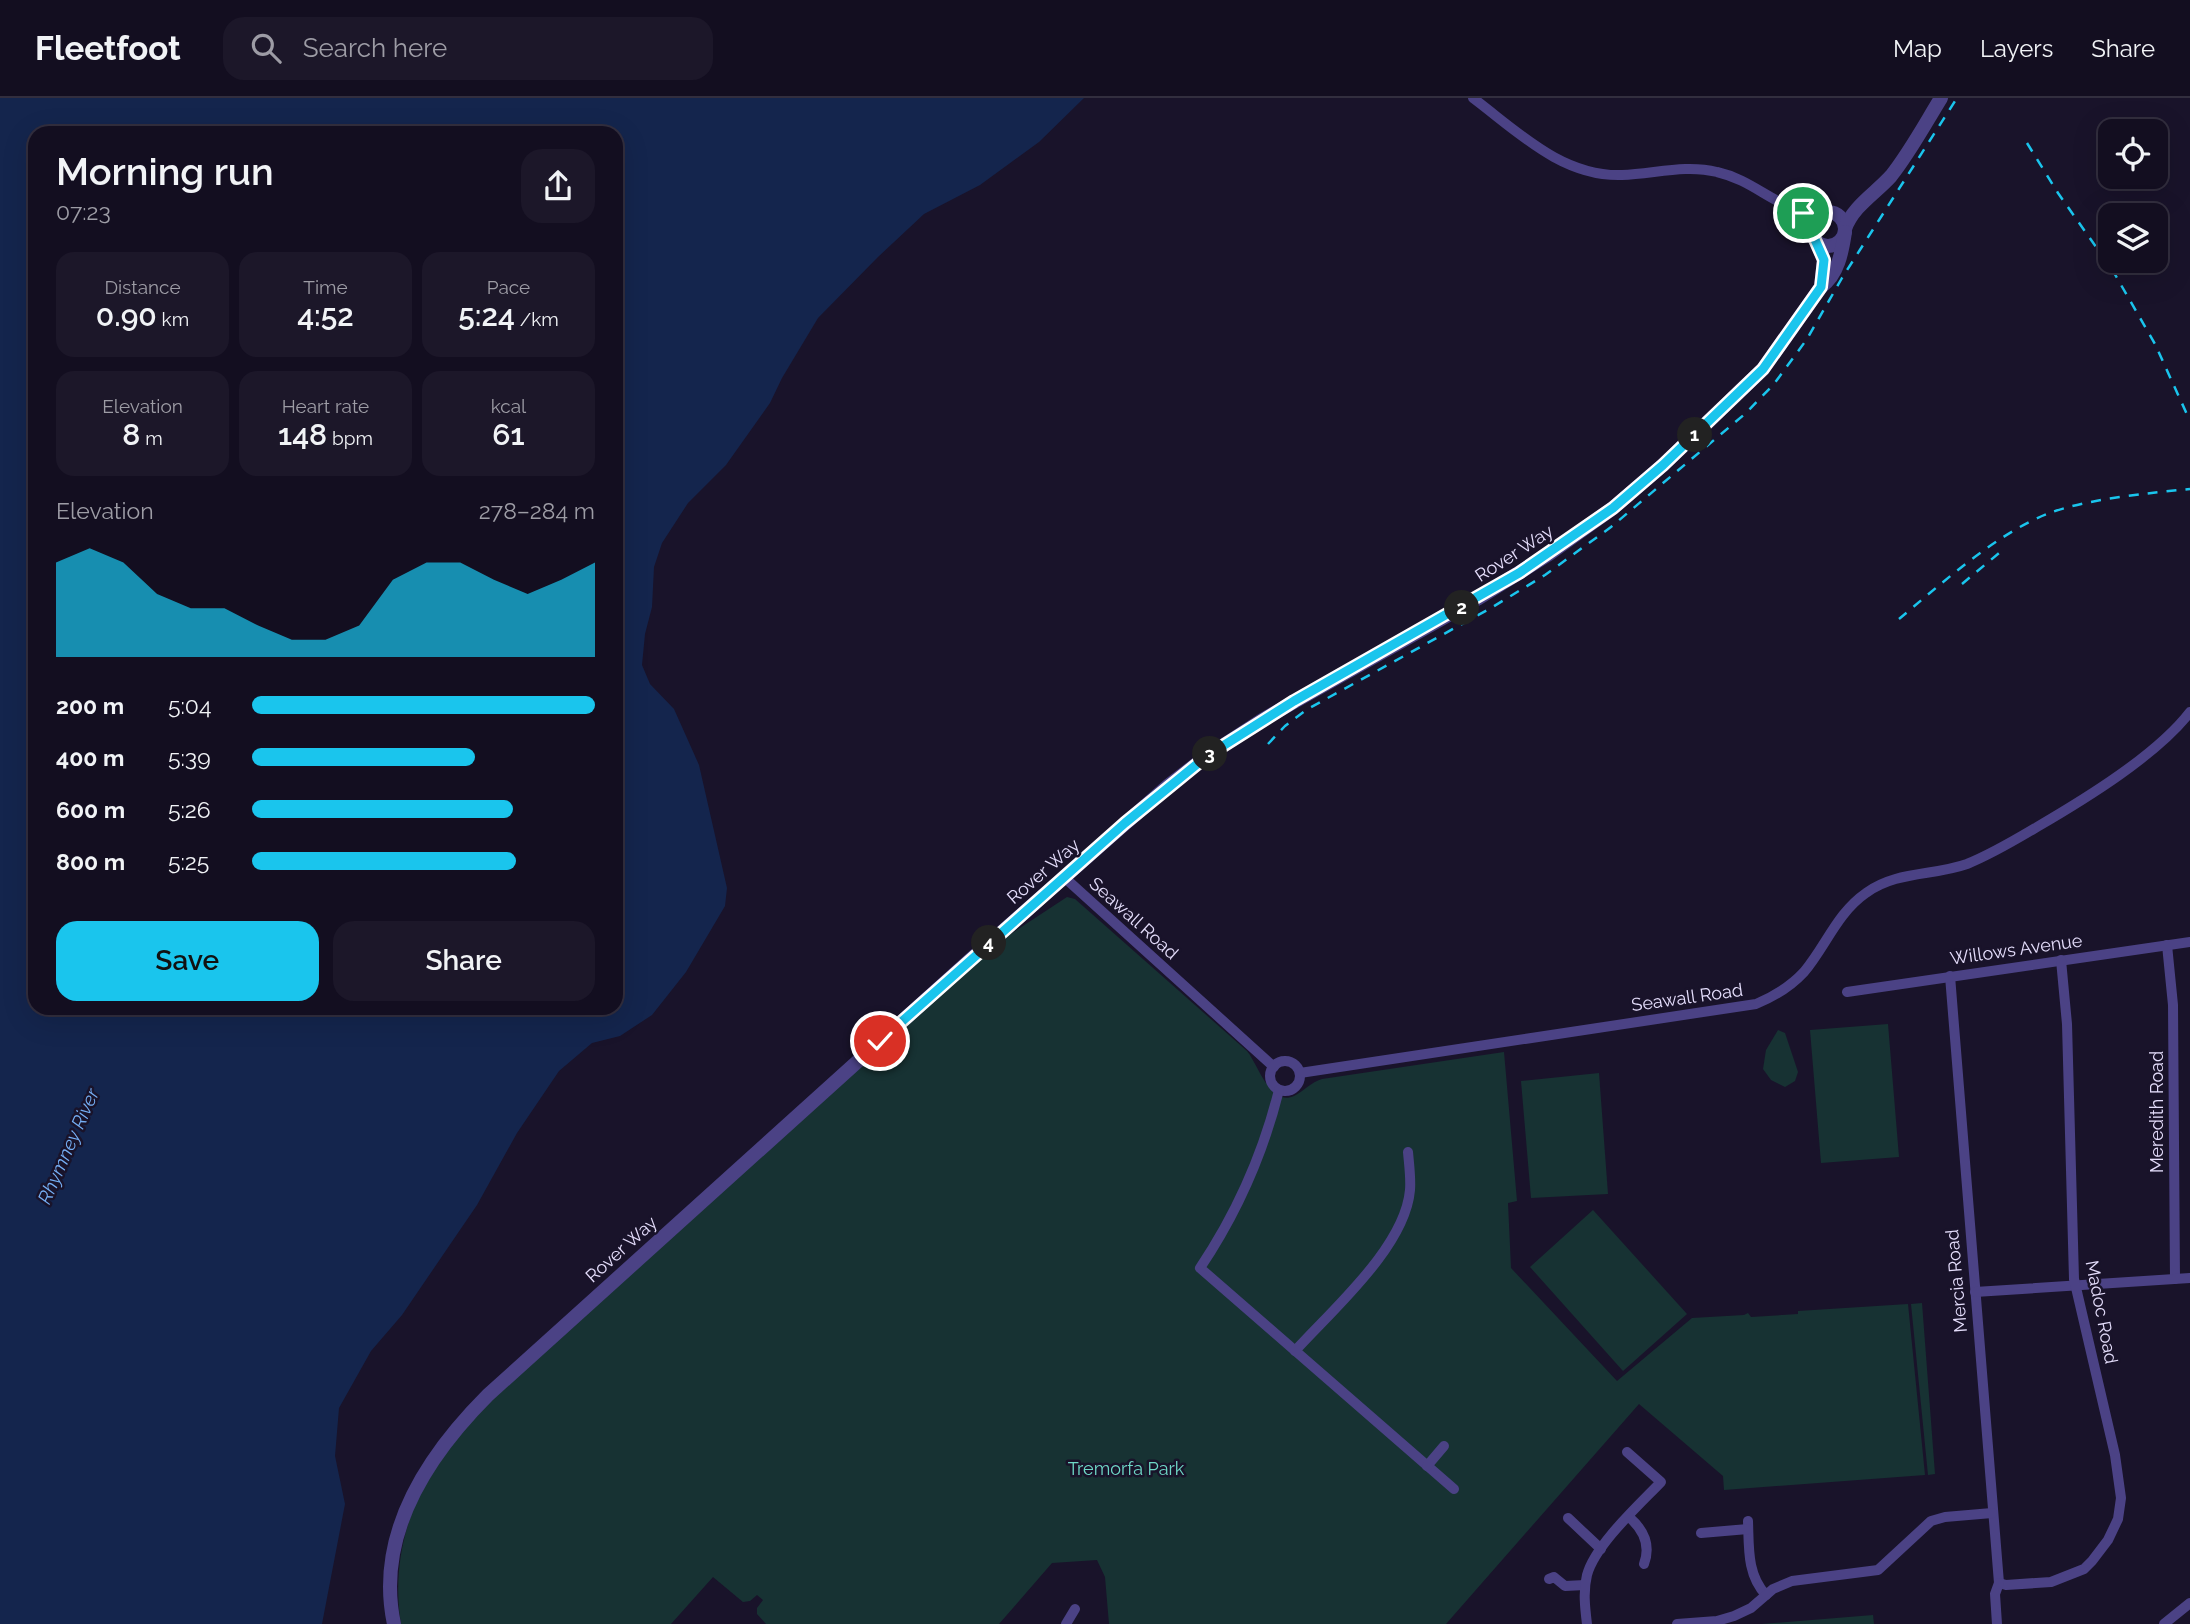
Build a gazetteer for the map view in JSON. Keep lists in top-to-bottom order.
{
  "streets": {
    "street": [
      "Rover Way",
      "Seawall Road",
      "Willows Avenue",
      "Meredith Road",
      "Mercia Road",
      "Madoc Road"
    ]
  },
  "crossings": [
    ["Rover Way", "Seawall Road"],
    ["Willows Avenue", "Meredith Road"],
    ["Willows Avenue", "Mercia Road"],
    ["Willows Avenue", "Madoc Road"],
    ["Mercia Road", "Madoc Road"]
  ],
  "water": ["Rhymney River"],
  "parks": ["Tremorfa Park"],
  "page": {
    "header": "Fleetfoot",
    "search": "Search here",
    "nav": ["Map", "Layers", "Share"],
    "heading": ["Morning run", "07:23"],
    "stats": [
      ["Distance", "0.90 km"],
      ["Time", "4:52"],
      ["Pace", "5:24 /km"],
      ["Elevation", "8 m"],
      ["Heart rate", "148 bpm"],
      ["kcal", "61"]
    ],
    "pins": [
      "1",
      "2",
      "3",
      "4"
    ],
    "chart": ["Elevation", "278–284 m"],
    "list": [
      {
        "name": "200 m",
        "note": "5:04"
      },
      {
        "name": "400 m",
        "note": "5:39"
      },
      {
        "name": "600 m",
        "note": "5:26"
      },
      {
        "name": "800 m",
        "note": "5:25"
      }
    ],
    "buttons": ["Save", "Share"]
  }
}
